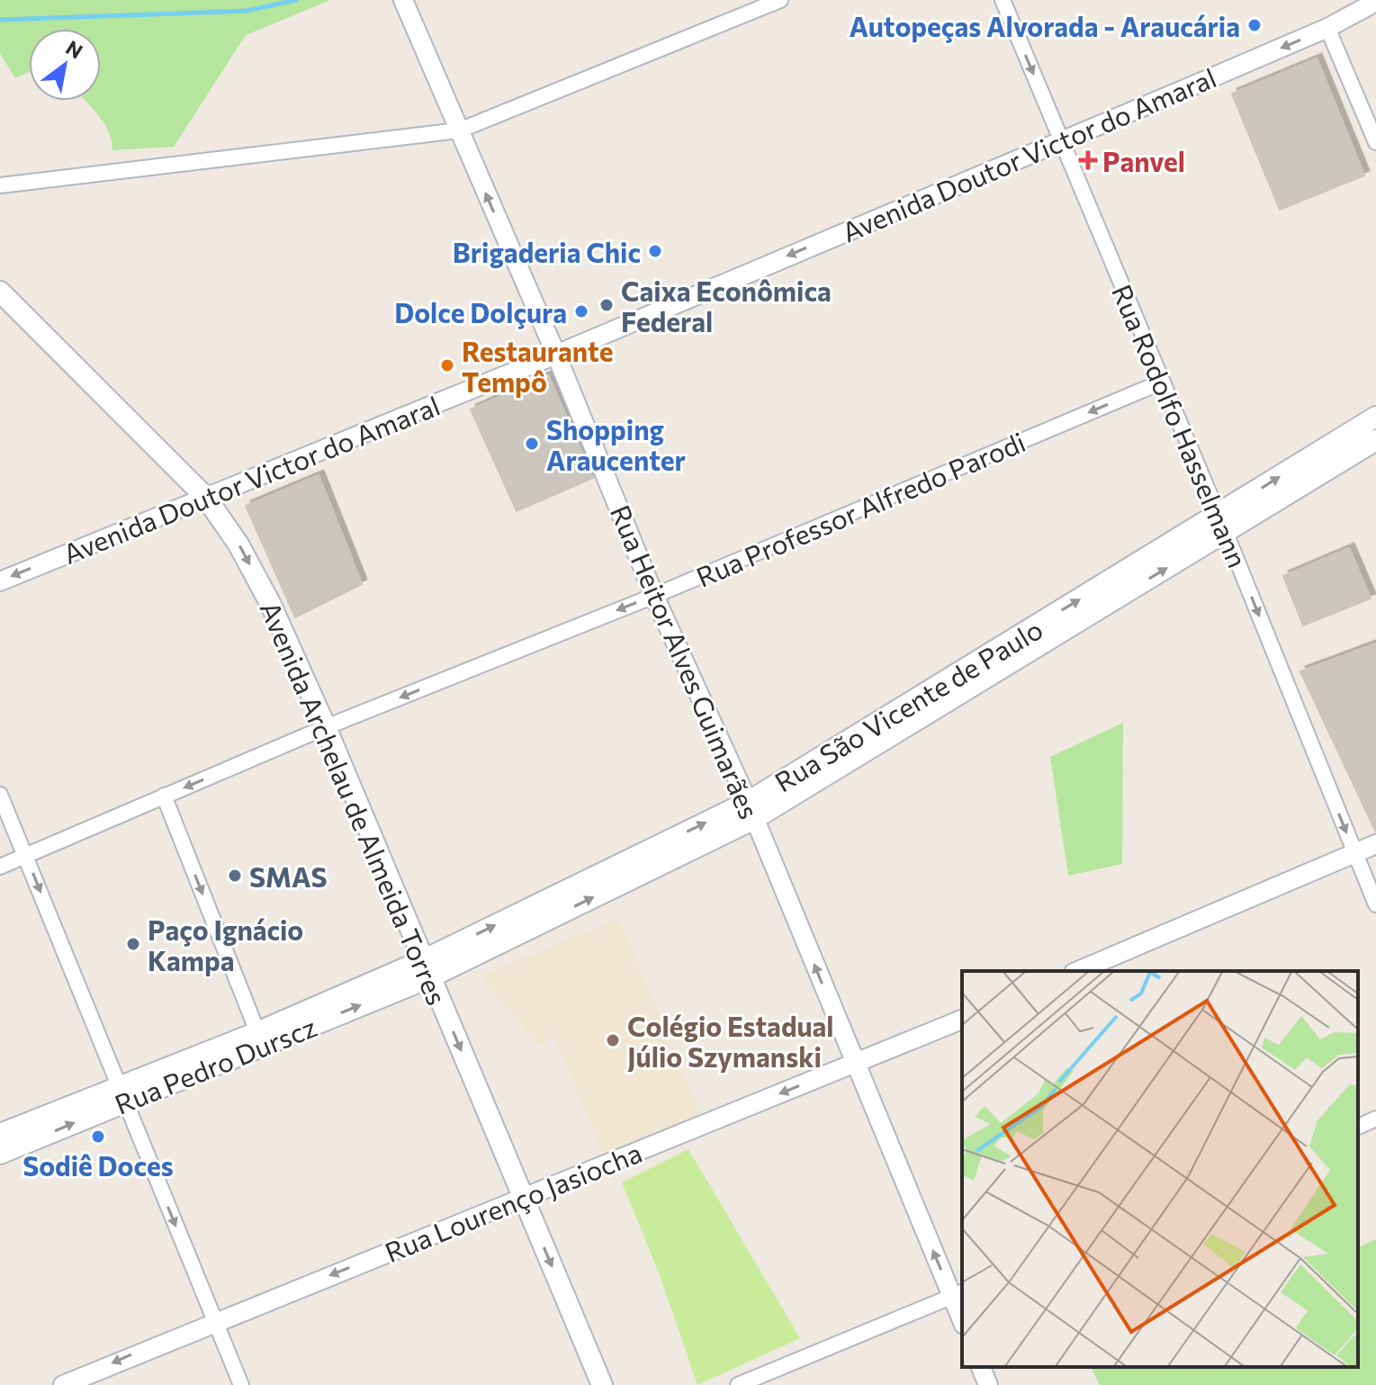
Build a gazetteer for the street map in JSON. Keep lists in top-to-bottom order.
{
  "streets": {
    "main road": ["Rua São Vicente de Paulo", "Avenida Archelau de Almeida Torres", "Rua Pedro Durscz"],
    "street": [
      "Avenida Doutor Victor do Amaral",
      "Rua Rodolfo Hasselmann",
      "Rua Professor Alfredo Parodi",
      "Rua Heitor Alves Guimarães",
      "Rua Lourenço Jasiocha"
    ]
  },
  "crossings": [
    ["Avenida Doutor Victor do Amaral", "Rua Rodolfo Hasselmann"],
    ["Avenida Doutor Victor do Amaral", "Rua Heitor Alves Guimarães"],
    ["Avenida Doutor Victor do Amaral", "Avenida Archelau de Almeida Torres"],
    ["Rua Rodolfo Hasselmann", "Rua Professor Alfredo Parodi"],
    ["Rua Rodolfo Hasselmann", "Rua São Vicente de Paulo"],
    ["Rua Professor Alfredo Parodi", "Rua Heitor Alves Guimarães"],
    ["Rua Professor Alfredo Parodi", "Avenida Archelau de Almeida Torres"],
    ["Rua Heitor Alves Guimarães", "Rua São Vicente de Paulo"],
    ["Rua Heitor Alves Guimarães", "Rua Lourenço Jasiocha"],
    ["Rua São Vicente de Paulo", "Avenida Archelau de Almeida Torres"],
    ["Rua São Vicente de Paulo", "Rua Pedro Durscz"],
    ["Avenida Archelau de Almeida Torres", "Rua Pedro Durscz"],
    ["Avenida Archelau de Almeida Torres", "Rua Lourenço Jasiocha"]
  ],
  "one_way": [
    "Avenida Doutor Victor do Amaral",
    "Rua Rodolfo Hasselmann",
    "Rua Professor Alfredo Parodi",
    "Rua Heitor Alves Guimarães",
    "Rua São Vicente de Paulo",
    "Avenida Archelau de Almeida Torres",
    "Rua Lourenço Jasiocha"
  ],
  "places": {
    "other": [
      "Autopeças Alvorada - Araucária",
      "Brigaderia Chic",
      "Caixa Econômica Federal",
      "Dolce Dolçura",
      "Restaurante Tempô",
      "Shopping Araucenter",
      "SMAS",
      "Paço Ignácio Kampa",
      "Colégio Estadual Júlio Szymanski",
      "Sodiê Doces"
    ],
    "health": ["Panvel"]
  },
  "north": "top right"
}
